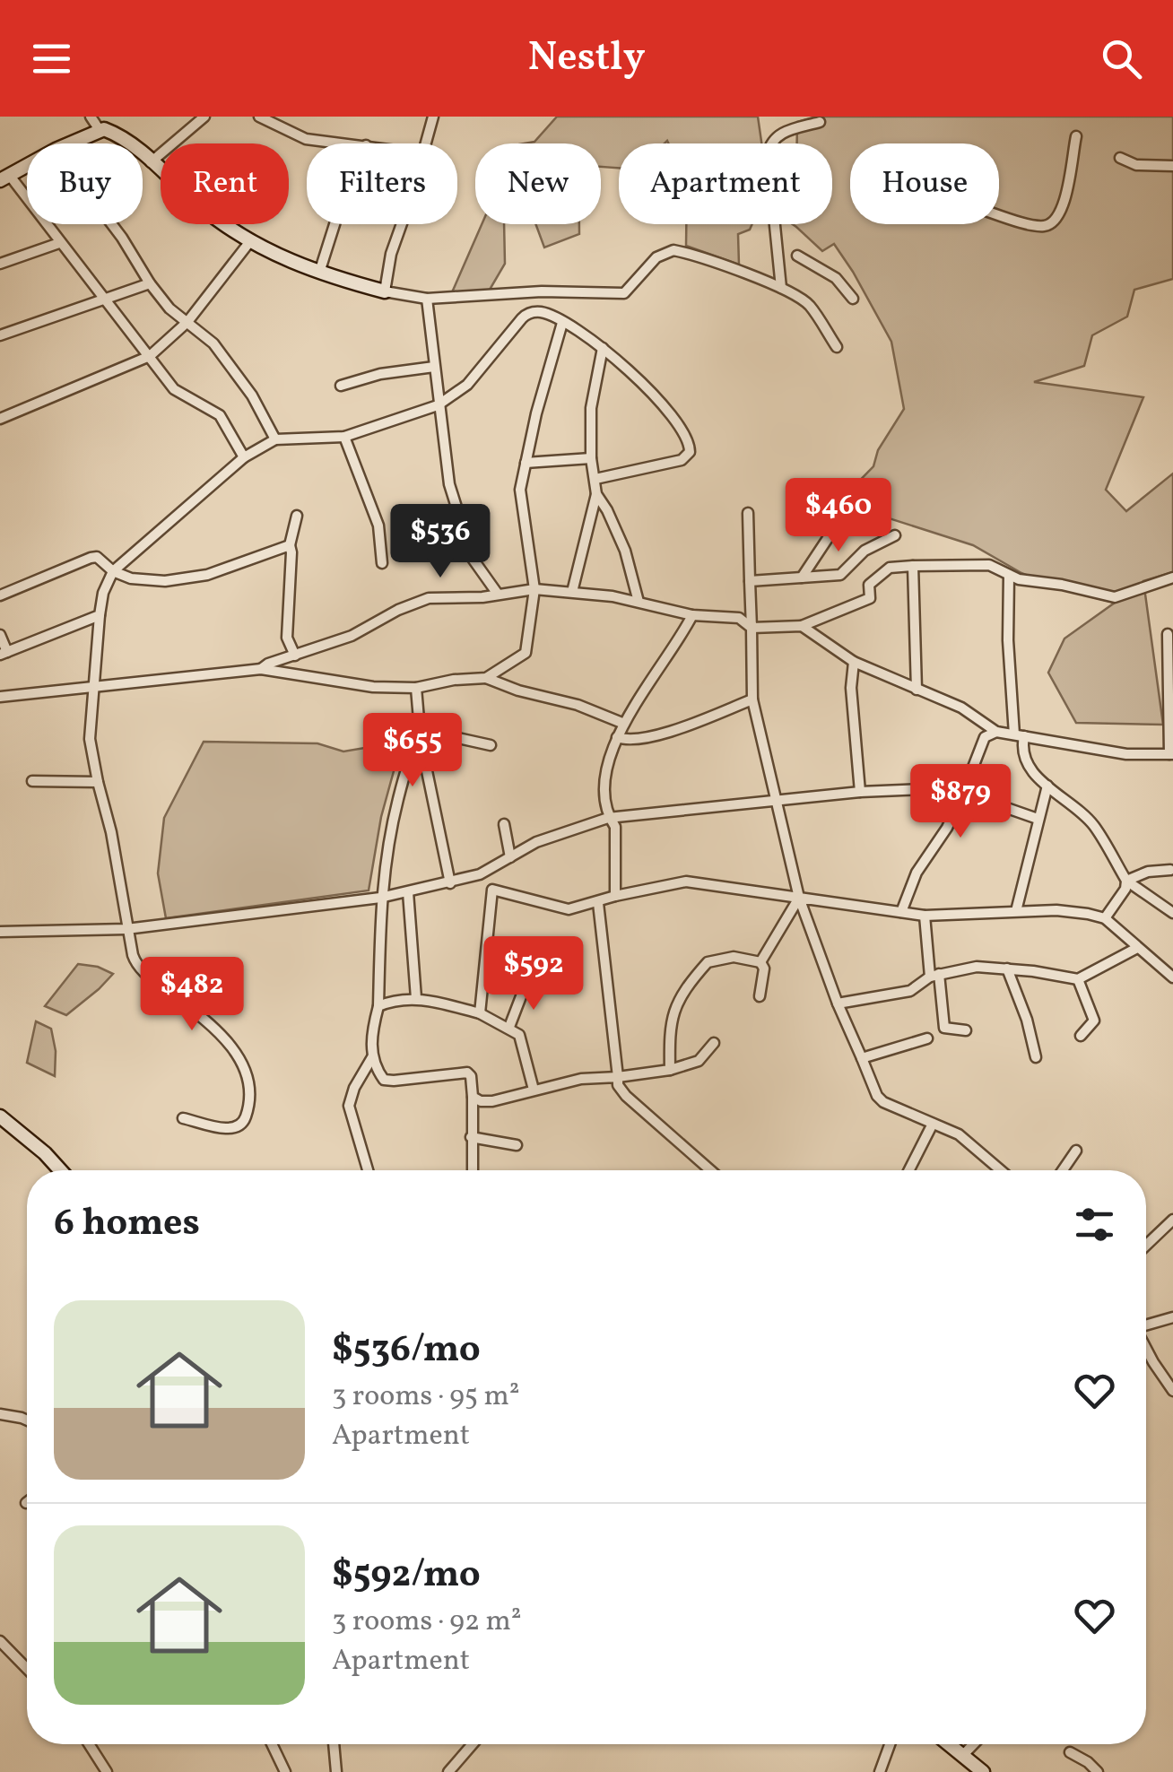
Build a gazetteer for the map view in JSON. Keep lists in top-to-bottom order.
{
  "page": {
    "header": "Nestly",
    "chip": [
      "Buy",
      "Rent",
      "Filters",
      "New",
      "Apartment",
      "House"
    ],
    "price": [
      "$460",
      "$536",
      "$655",
      "$879",
      "$592",
      "$482"
    ],
    "heading": "6 homes",
    "list": [
      {
        "name": "$536/mo",
        "note": "3 rooms · 95 m² · Apartment"
      },
      {
        "name": "$592/mo",
        "note": "3 rooms · 92 m² · Apartment"
      }
    ]
  }
}
